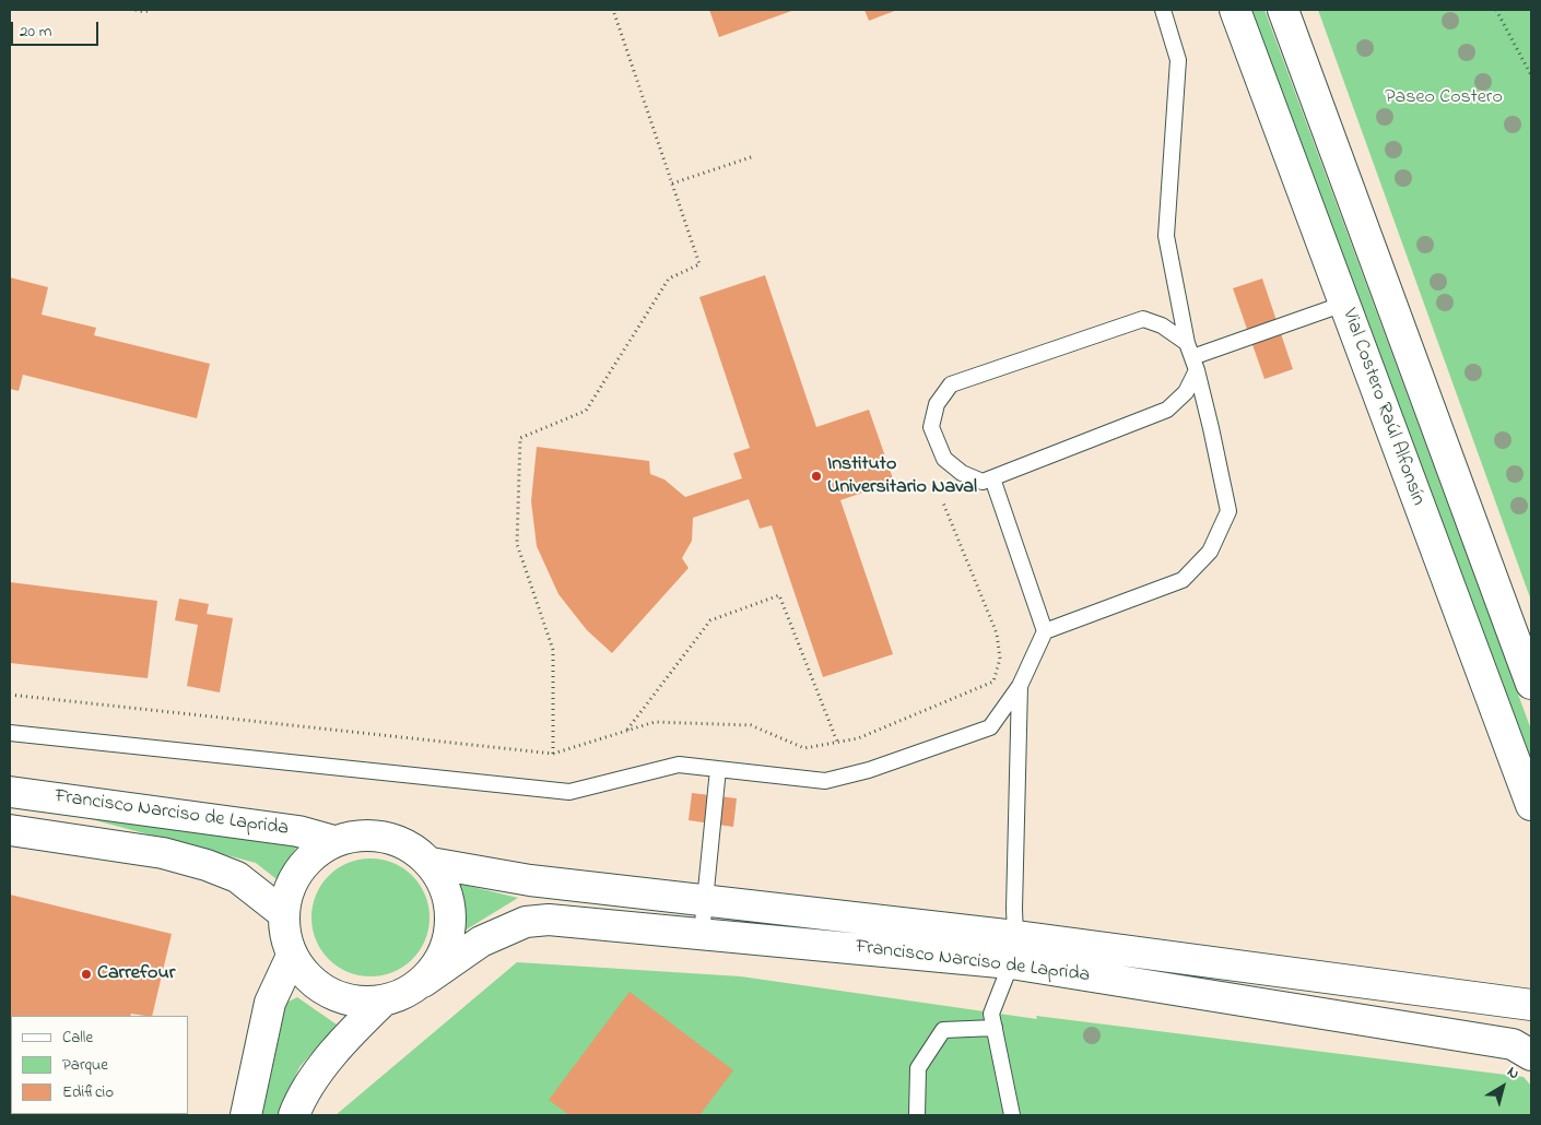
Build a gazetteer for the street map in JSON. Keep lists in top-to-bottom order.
{
  "streets": {
    "street": ["Vial Costero Raúl Alfonsín", "Francisco Narciso de Laprida"]
  },
  "parks": ["Paseo Costero"],
  "places": ["Instituto Universitario Naval", "Carrefour"],
  "legend": ["Calle", "Parque", "Edificio"],
  "scale_bar": "20 m",
  "north": "top right"
}
